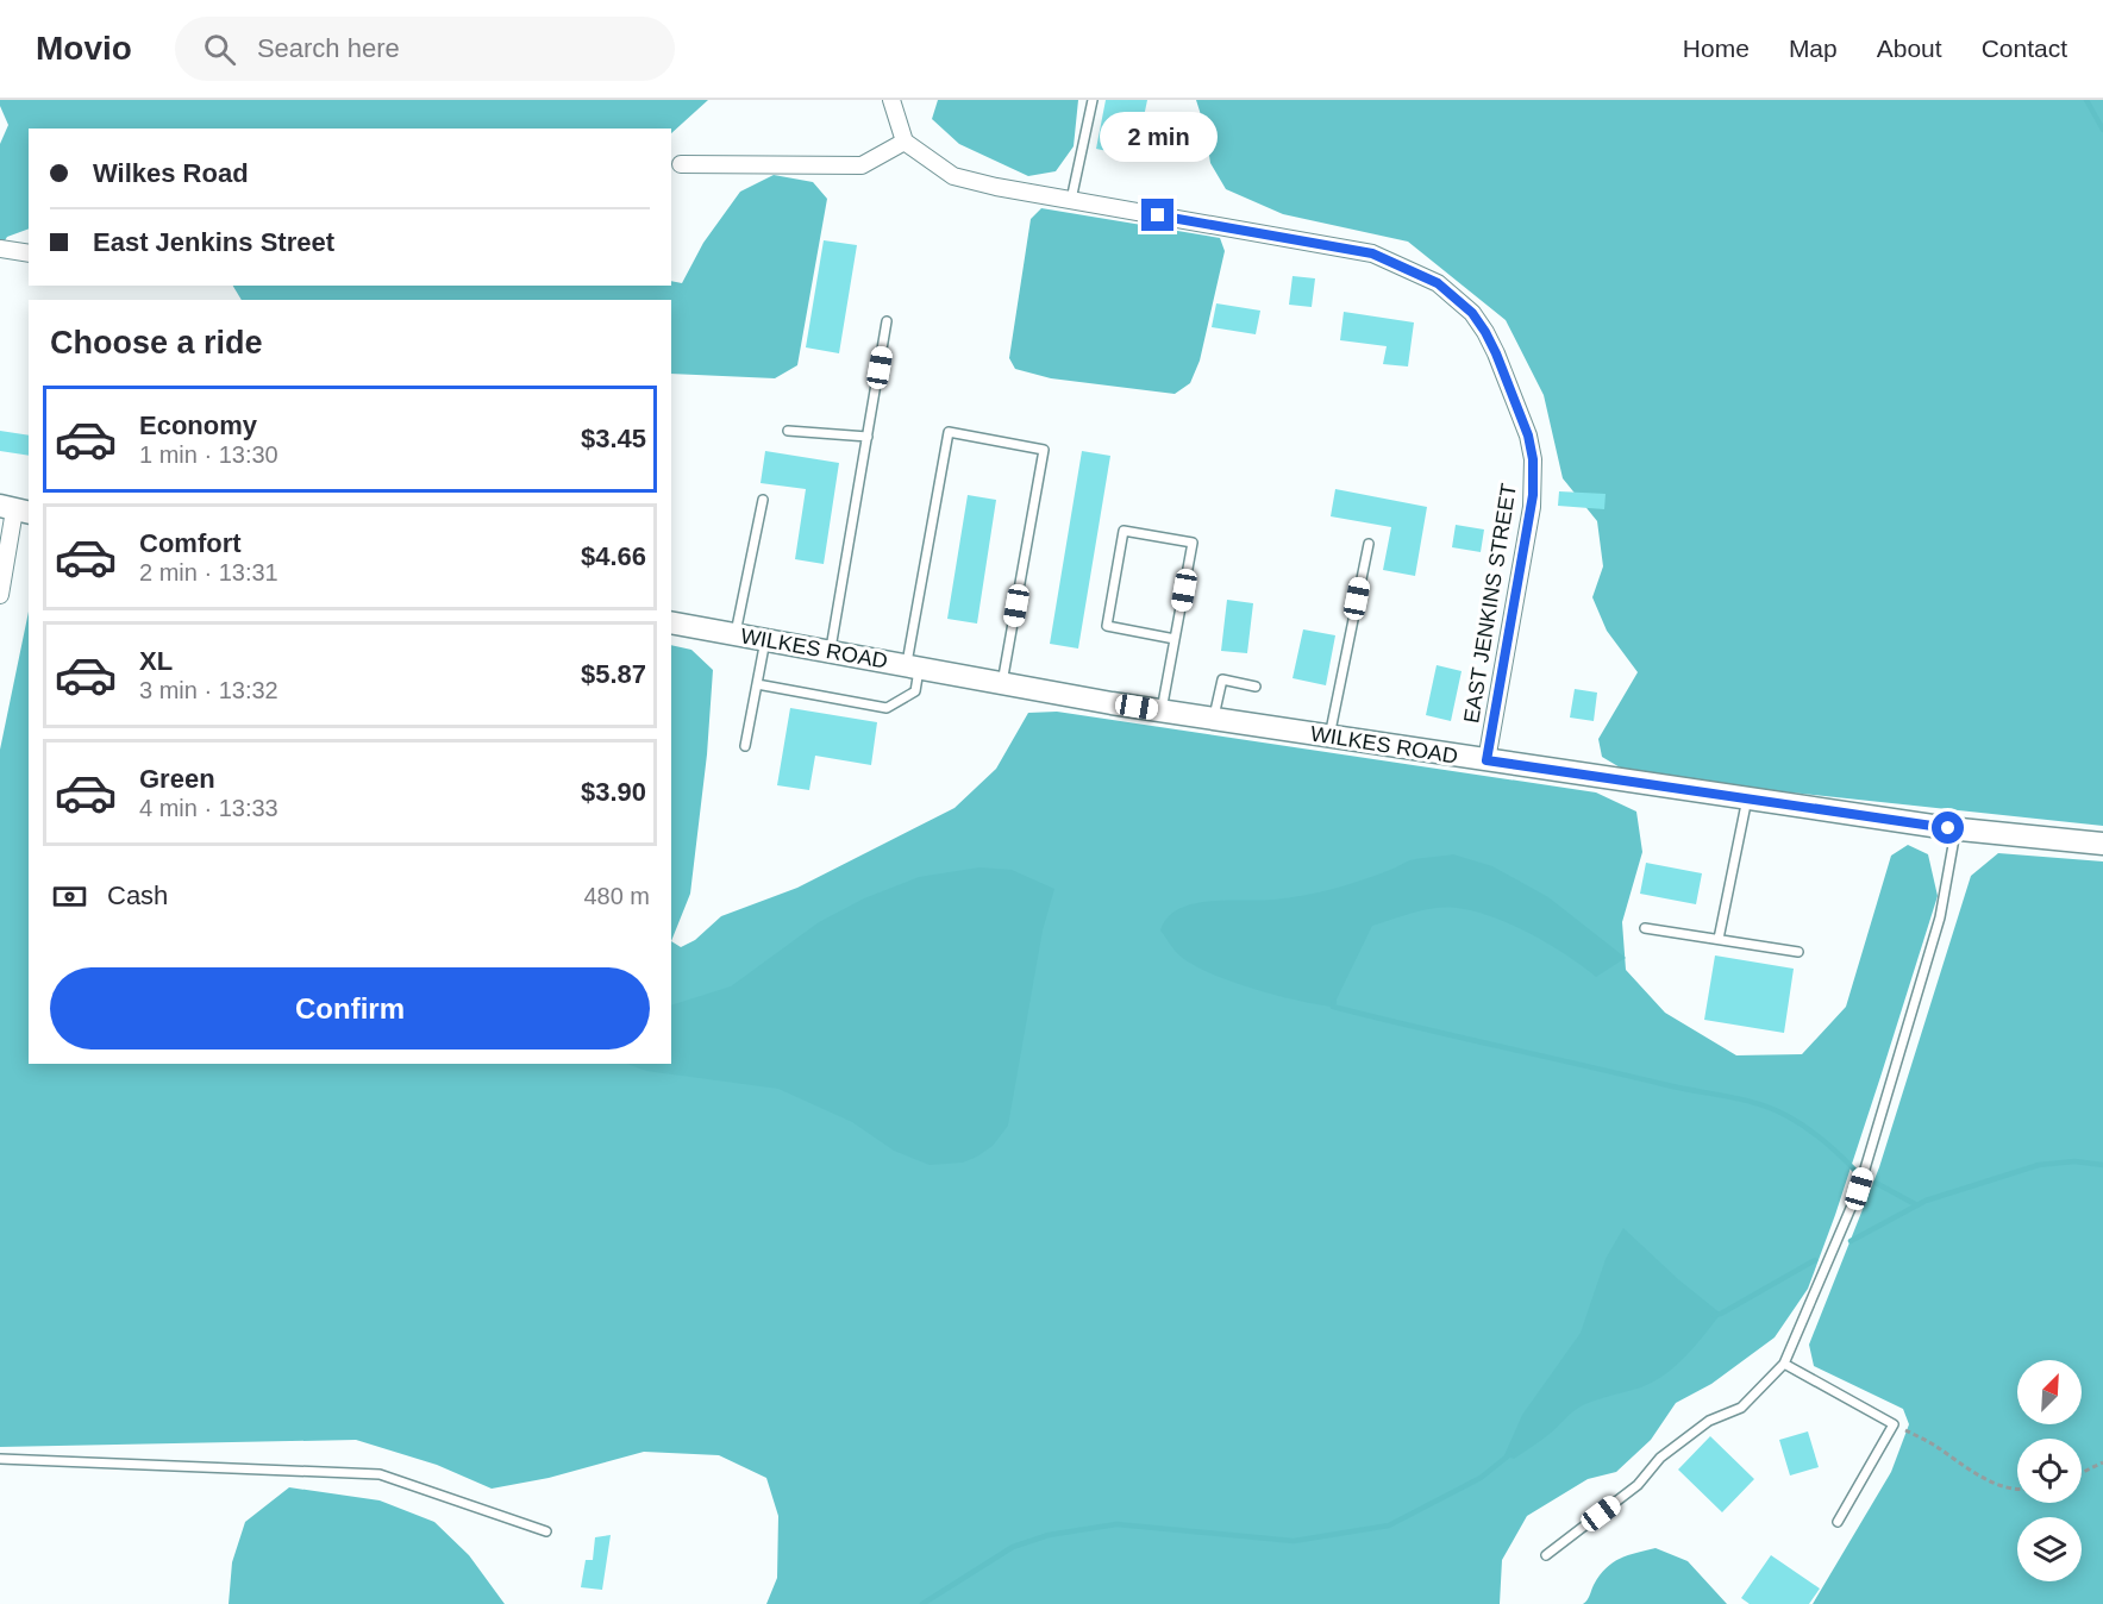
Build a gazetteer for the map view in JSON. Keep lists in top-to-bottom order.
{
  "streets": {
    "street": ["EAST JENKINS STREET", "WILKES ROAD"]
  },
  "crossings": [
    ["EAST JENKINS STREET", "WILKES ROAD"]
  ],
  "north": "top right",
  "page": {
    "header": "Movio",
    "search": "Search here",
    "nav": [
      "Home",
      "Map",
      "About",
      "Contact"
    ],
    "bubble": "2 min",
    "banner": ["Wilkes Road", "East Jenkins Street"],
    "heading": "Choose a ride",
    "list": [
      {
        "name": "Economy",
        "note": "1 min · 13:30",
        "value": "$3.45"
      },
      {
        "name": "Comfort",
        "note": "2 min · 13:31",
        "value": "$4.66"
      },
      {
        "name": "XL",
        "note": "3 min · 13:32",
        "value": "$5.87"
      },
      {
        "name": "Green",
        "note": "4 min · 13:33",
        "value": "$3.90"
      }
    ],
    "pay": ["Cash", "480 m"],
    "buttons": "Confirm"
  }
}
